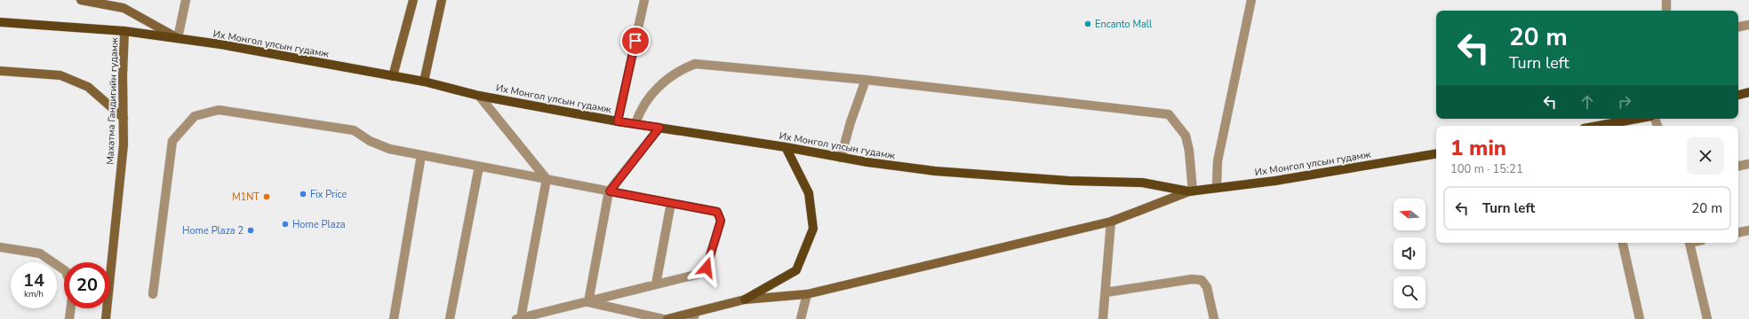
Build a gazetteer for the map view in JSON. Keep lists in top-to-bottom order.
{
  "streets": {
    "main road": ["Их Монгол улсын гудамж", "Махатма Гандигийн гудамж"]
  },
  "crossings": [
    ["Их Монгол улсын гудамж", "Махатма Гандигийн гудамж"]
  ],
  "places": [
    "Encanto Mall",
    "Fix Price",
    "M1NT",
    "Home Plaza",
    "Home Plaza 2"
  ],
  "north": "left",
  "page": {
    "turn": ["20 m", "Turn left"],
    "heading": ["1 min", "100 m · 15:21"],
    "list": [
      {
        "name": "Turn left",
        "value": "20 m"
      }
    ],
    "speed": "14 km/h",
    "limit": "20"
  }
}
